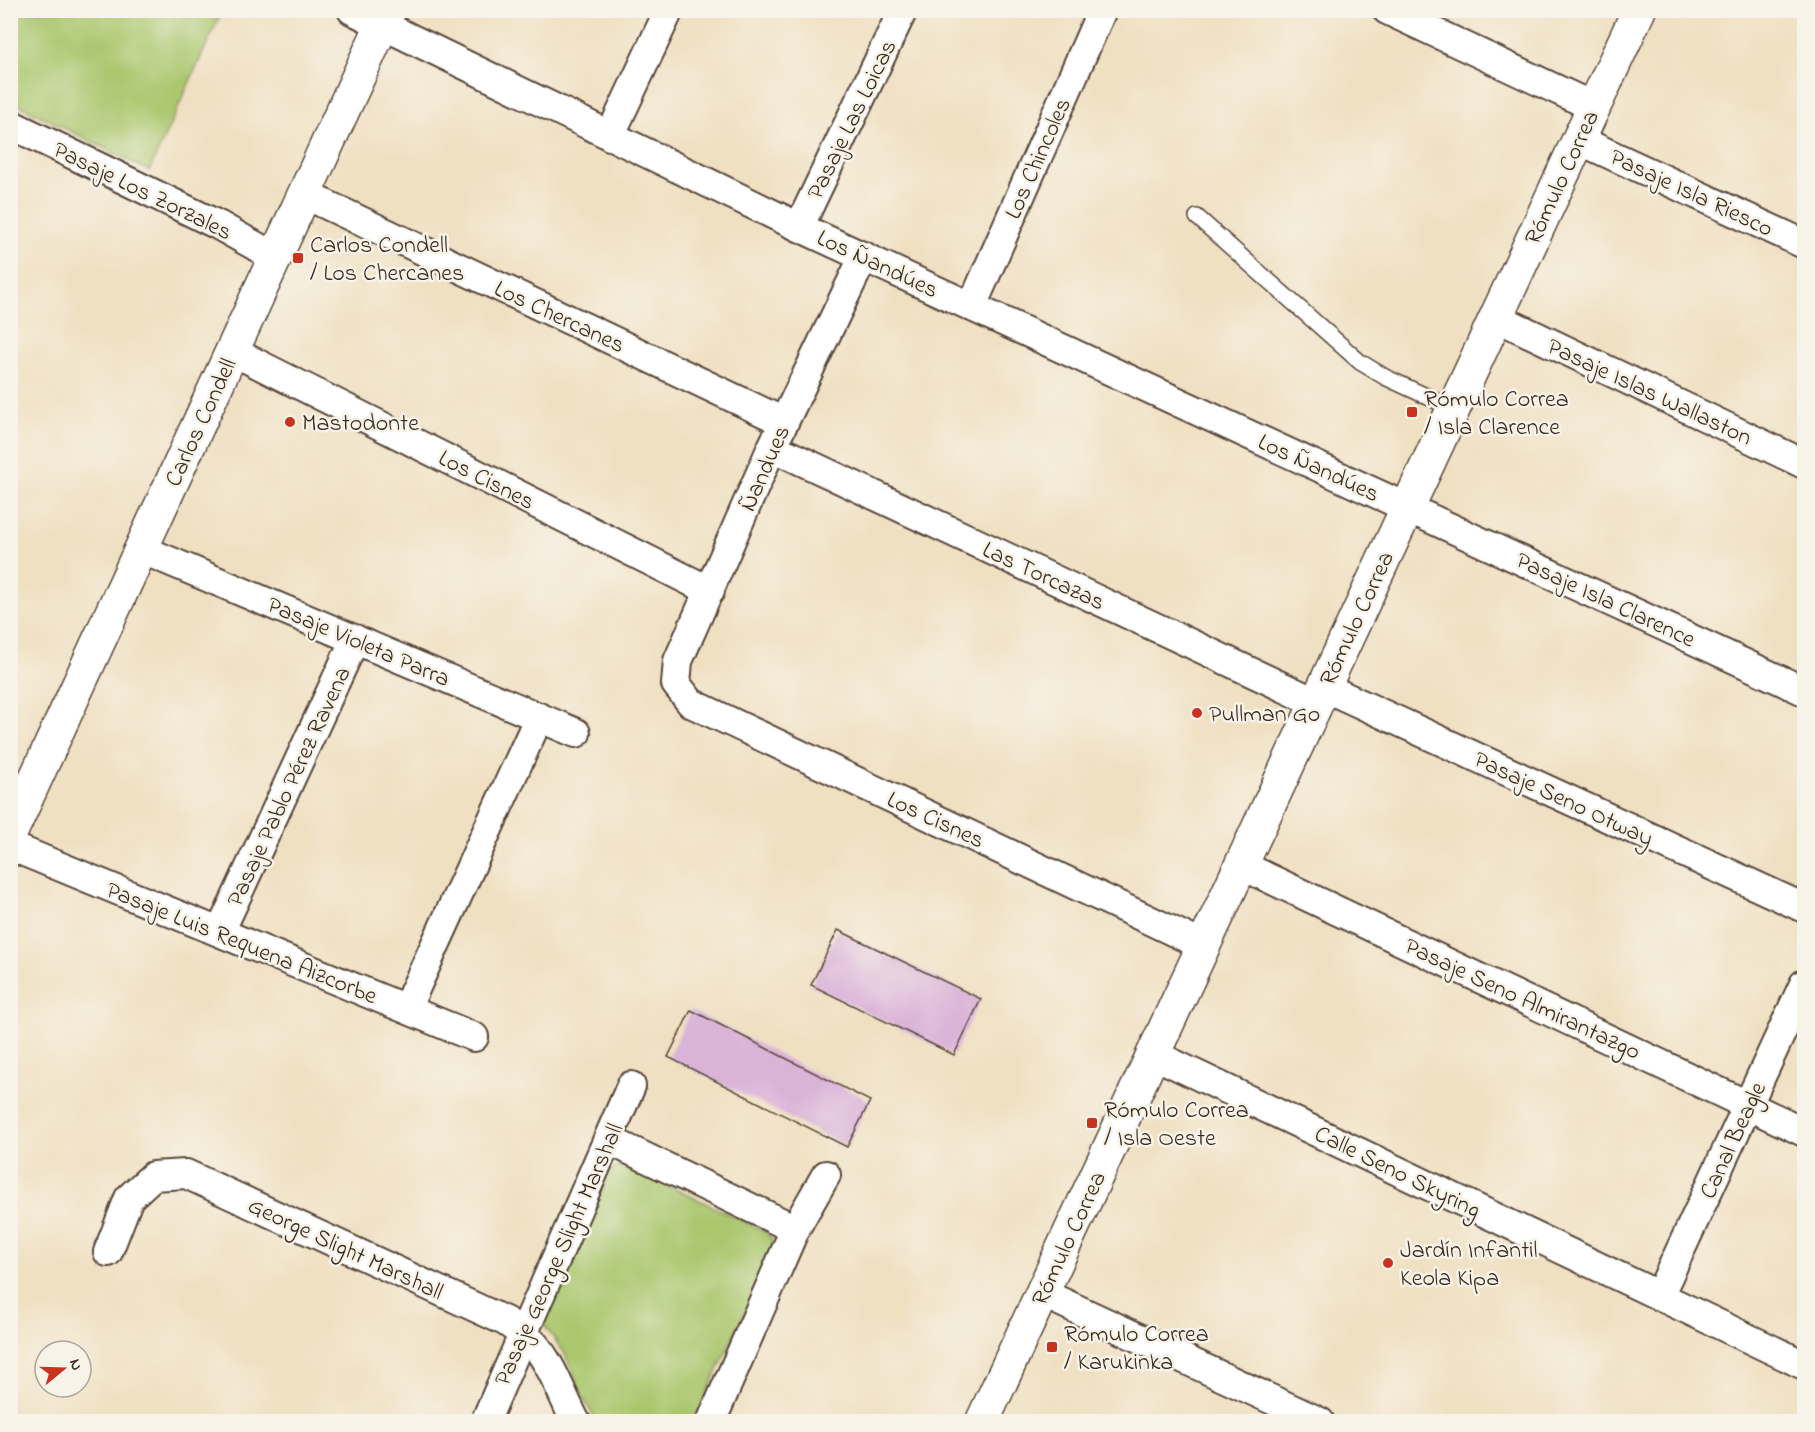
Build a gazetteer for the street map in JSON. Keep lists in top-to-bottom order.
{
  "streets": {
    "street": [
      "Pasaje Las Loicas",
      "Los Chincoles",
      "Rómulo Correa",
      "Pasaje Los Zorzales",
      "Pasaje Isla Riesco",
      "Los Ñandúes",
      "Los Chercanes",
      "Pasaje Islas Wallaston",
      "Carlos Condell",
      "Ñandues",
      "Los Cisnes",
      "Las Torcazas",
      "Pasaje Isla Clarence",
      "Pasaje Violeta Parra",
      "Pasaje Pablo Pérez Ravena",
      "Pasaje Seno Otway",
      "Pasaje Luis Requena Aizcorbe",
      "Pasaje Seno Almirantazgo",
      "Canal Beagle",
      "Calle Seno Skyring",
      "George Slight Marshall",
      "Pasaje George Slight Marshall"
    ]
  },
  "crossings": [
    ["Pasaje Las Loicas", "Los Ñandúes"],
    ["Los Chincoles", "Los Ñandúes"],
    ["Rómulo Correa", "Pasaje Isla Riesco"],
    ["Rómulo Correa", "Los Ñandúes"],
    ["Rómulo Correa", "Pasaje Islas Wallaston"],
    ["Rómulo Correa", "Los Cisnes"],
    ["Rómulo Correa", "Las Torcazas"],
    ["Rómulo Correa", "Pasaje Isla Clarence"],
    ["Rómulo Correa", "Pasaje Seno Otway"],
    ["Rómulo Correa", "Pasaje Seno Almirantazgo"],
    ["Rómulo Correa", "Calle Seno Skyring"],
    ["Pasaje Los Zorzales", "Carlos Condell"],
    ["Los Ñandúes", "Carlos Condell"],
    ["Los Ñandúes", "Ñandues"],
    ["Los Ñandúes", "Pasaje Isla Clarence"],
    ["Los Chercanes", "Carlos Condell"],
    ["Los Chercanes", "Ñandues"],
    ["Los Chercanes", "Las Torcazas"],
    ["Carlos Condell", "Los Cisnes"],
    ["Carlos Condell", "Pasaje Violeta Parra"],
    ["Ñandues", "Los Cisnes"],
    ["Ñandues", "Las Torcazas"],
    ["Las Torcazas", "Pasaje Seno Otway"],
    ["Pasaje Violeta Parra", "Pasaje Pablo Pérez Ravena"],
    ["Pasaje Pablo Pérez Ravena", "Pasaje Luis Requena Aizcorbe"],
    ["Pasaje Seno Almirantazgo", "Canal Beagle"],
    ["Canal Beagle", "Calle Seno Skyring"],
    ["George Slight Marshall", "Pasaje George Slight Marshall"]
  ],
  "places": {
    "transit": [
      "Carlos Condell / Los Chercanes",
      "Rómulo Correa / Isla Clarence",
      "Rómulo Correa / Isla Oeste",
      "Rómulo Correa / Karukinka"
    ],
    "other": ["Mastodonte", "Pullman Go", "Jardín Infantil Keola Kipa"]
  },
  "north": "right"
}
